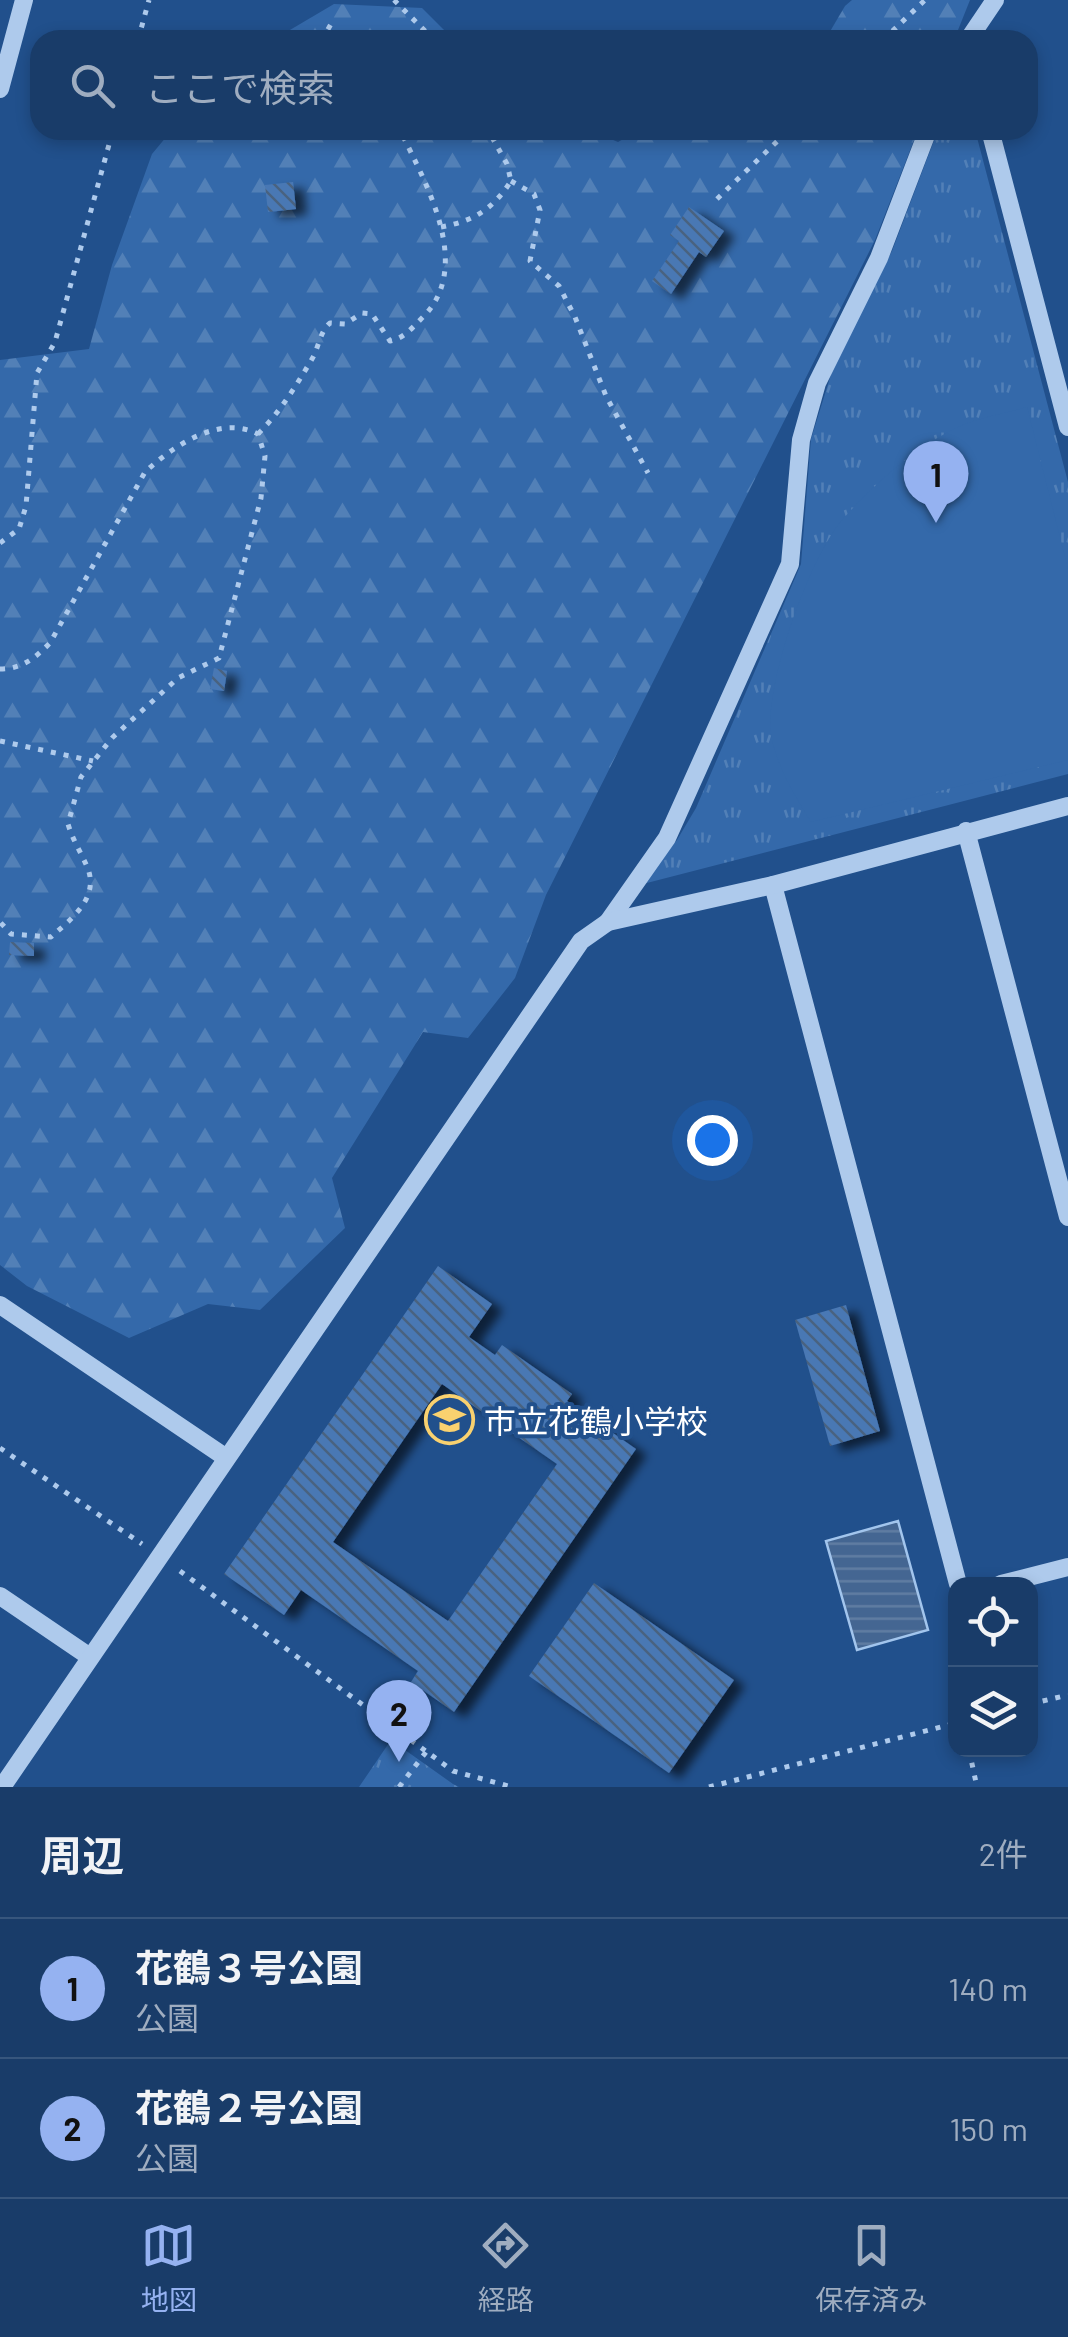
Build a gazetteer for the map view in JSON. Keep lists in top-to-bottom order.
{
  "places": {
    "school or university": ["市立花鶴小学校"]
  },
  "page": {
    "search": "ここで検索",
    "pins": ["1", "2"],
    "heading": ["周辺", "2件"],
    "list": [
      {
        "mark": "1",
        "name": "花鶴３号公園",
        "note": "公園",
        "value": "140 m"
      },
      {
        "mark": "2",
        "name": "花鶴２号公園",
        "note": "公園",
        "value": "150 m"
      }
    ],
    "nav": ["地図", "経路", "保存済み"]
  }
}
